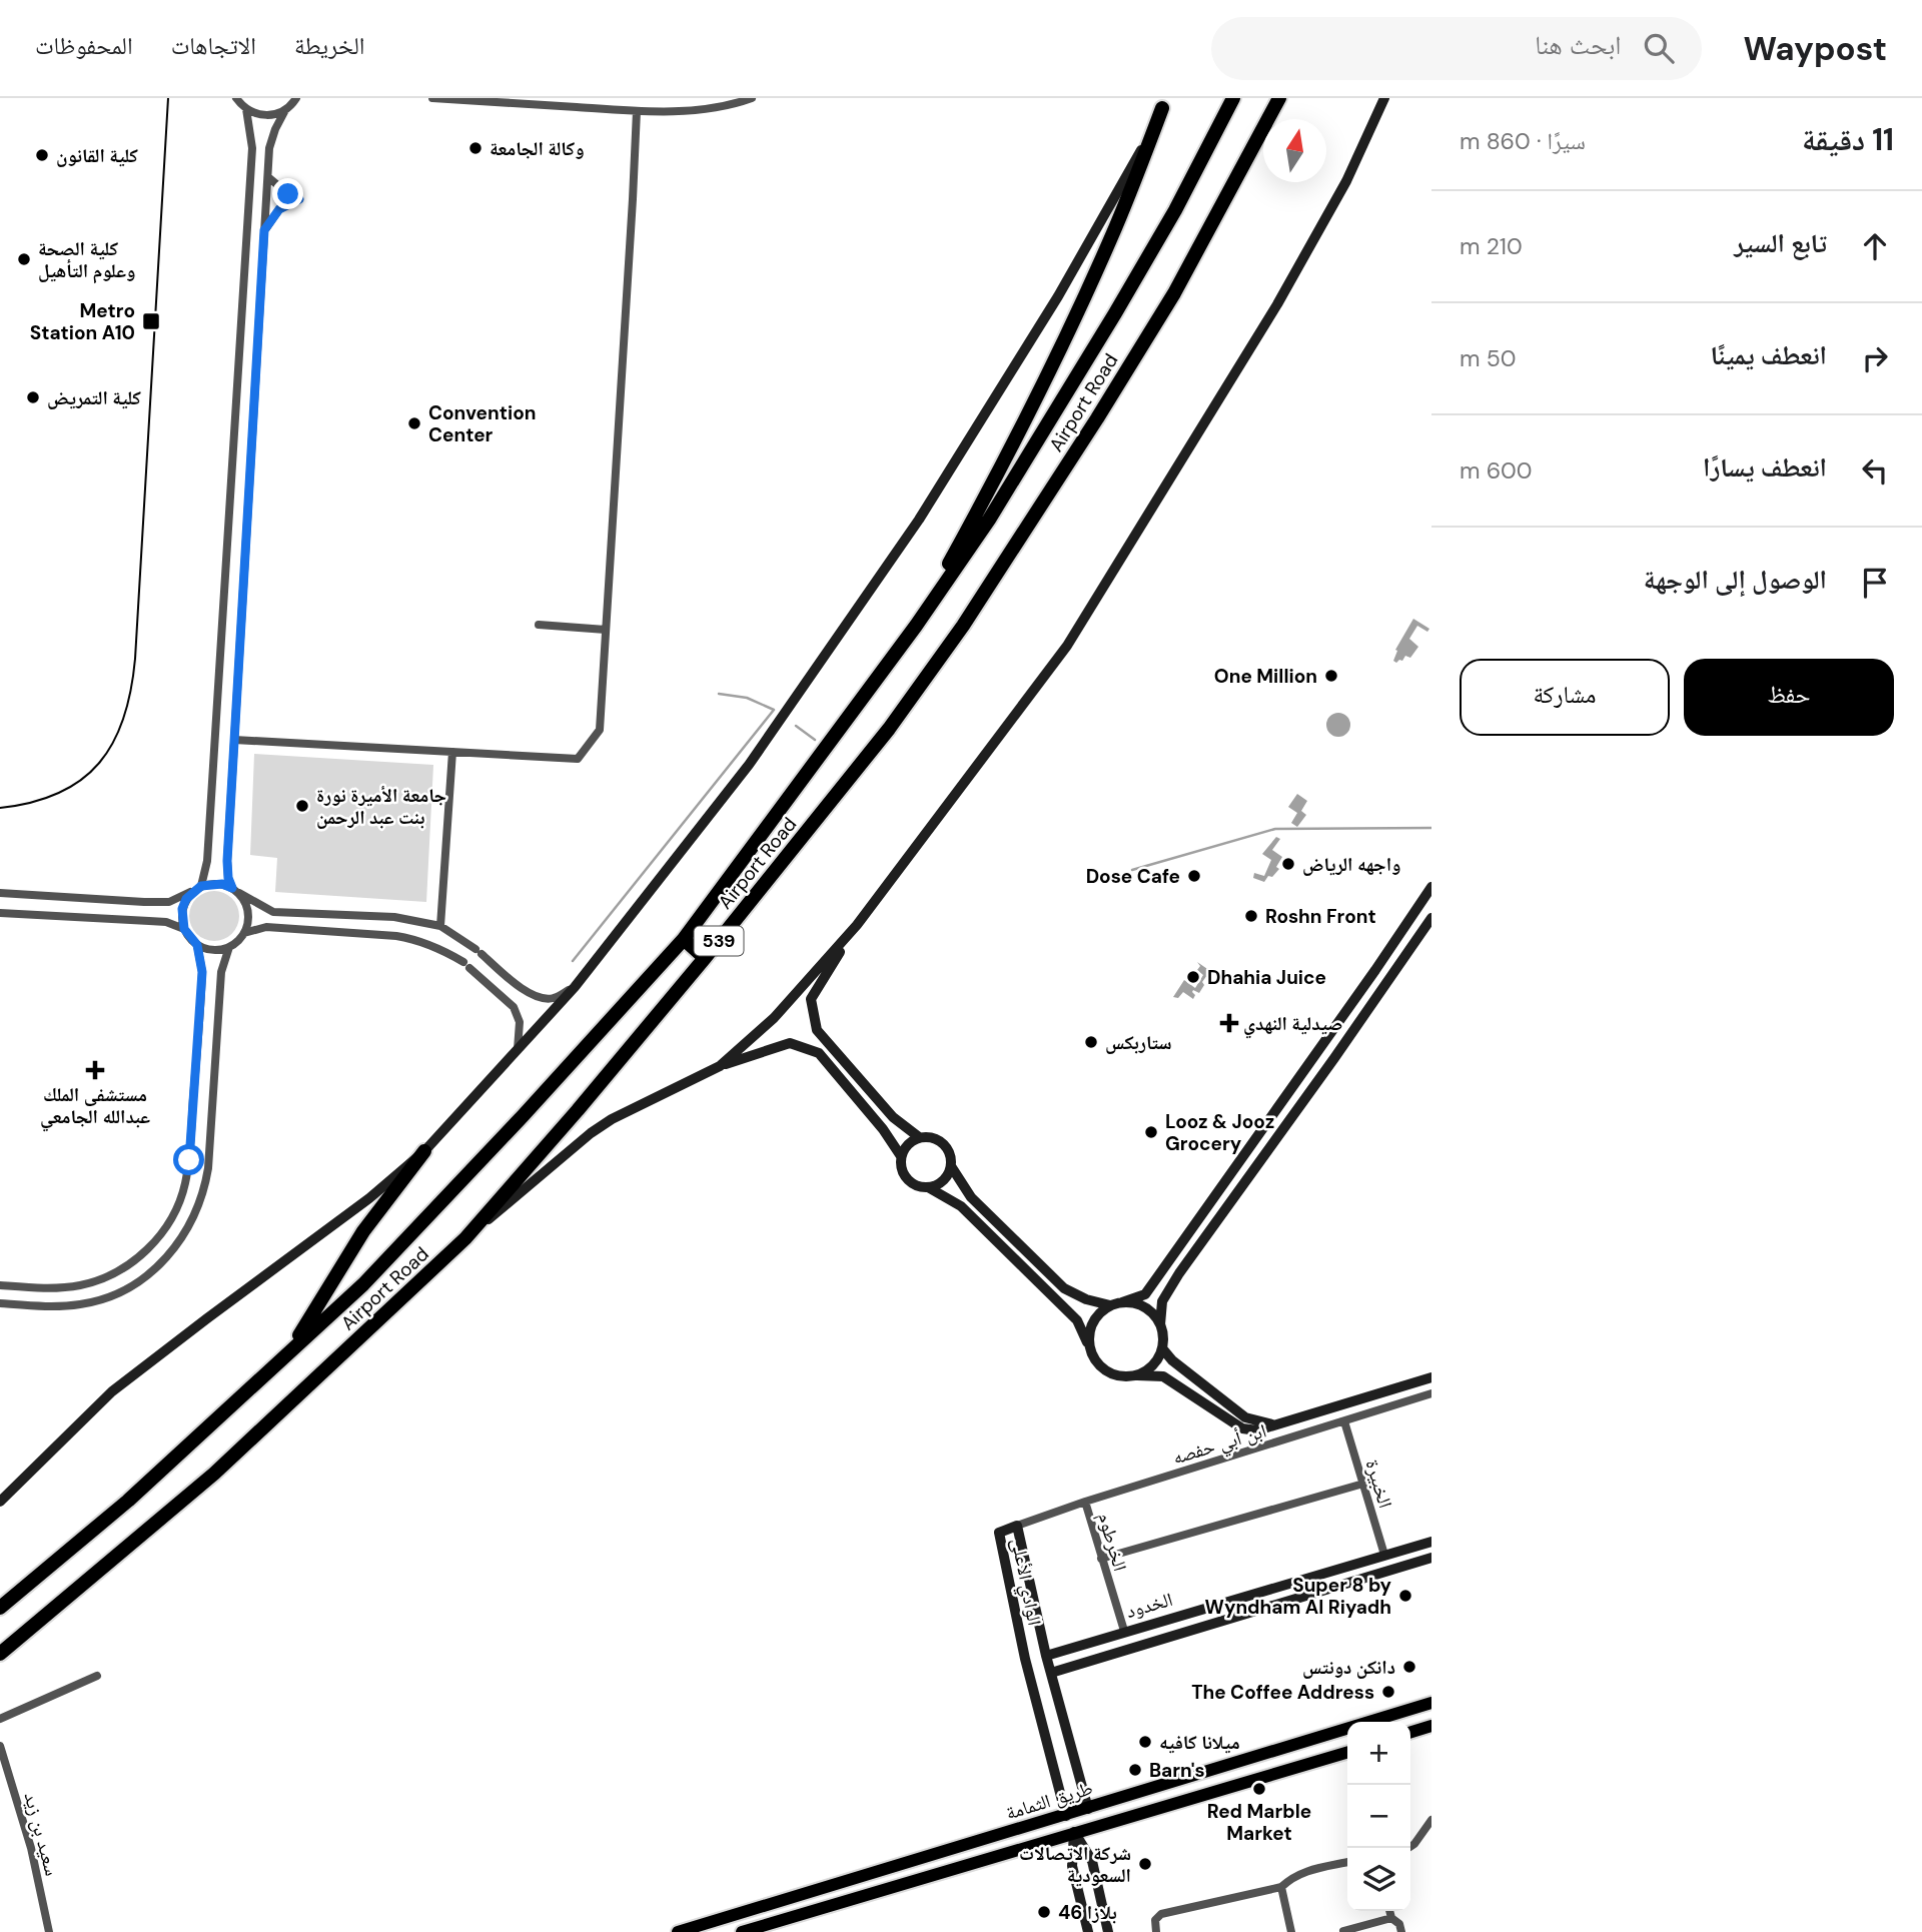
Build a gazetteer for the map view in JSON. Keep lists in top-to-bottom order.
{
  "streets": {
    "highway": ["Airport Road", "539"],
    "main road": ["طريق الثمامة"],
    "street": [
      "ابن أبي حفصه",
      "الخبيرة",
      "الخرطوم",
      "الوادي الأعلى",
      "الخدود",
      "سعيد بن زيد"
    ]
  },
  "crossings": [
    ["ابن أبي حفصه", "الخبيرة"],
    ["ابن أبي حفصه", "الخرطوم"],
    ["ابن أبي حفصه", "الوادي الأعلى"],
    ["الخبيرة", "الخدود"],
    ["الخرطوم", "الخدود"],
    ["الوادي الأعلى", "الخدود"],
    ["الوادي الأعلى", "طريق الثمامة"]
  ],
  "places": {
    "other": [
      "وكالة الجامعة",
      "كلية القانون",
      "كلية الصحة وعلوم التأهيل",
      "كلية التمريض",
      "Convention Center",
      "One Million",
      "جامعة الأميرة نورة بنت عبد الرحمن",
      "واجهه الرياض",
      "Dose Cafe",
      "Roshn Front",
      "Dhahia Juice",
      "ستاربكس",
      "Looz & Jooz Grocery",
      "Super 8 by Wyndham Al Riyadh",
      "دانكن دونتس",
      "The Coffee Address",
      "ميلانا كافيه",
      "Barn's",
      "Red Marble Market",
      "شركة الاتصالات السعودية",
      "بلازا 46"
    ],
    "transit": ["Metro Station A10"],
    "health": ["صيدلية النهدي", "مستشفى الملك عبدالله الجامعي"]
  },
  "north": "top",
  "page": {
    "header": "Waypost",
    "search": "ابحث هنا",
    "nav": ["الخريطة", "الاتجاهات", "المحفوظات"],
    "heading": ["11 دقيقة", "سيرًا · 860 m"],
    "list": [
      ["تابع السير", "210 m"],
      ["انعطف يمينًا", "50 m"],
      ["انعطف يسارًا", "600 m"],
      "الوصول إلى الوجهة"
    ],
    "buttons": ["حفظ", "مشاركة"],
    "map_buttons": ["+", "−"]
  }
}
